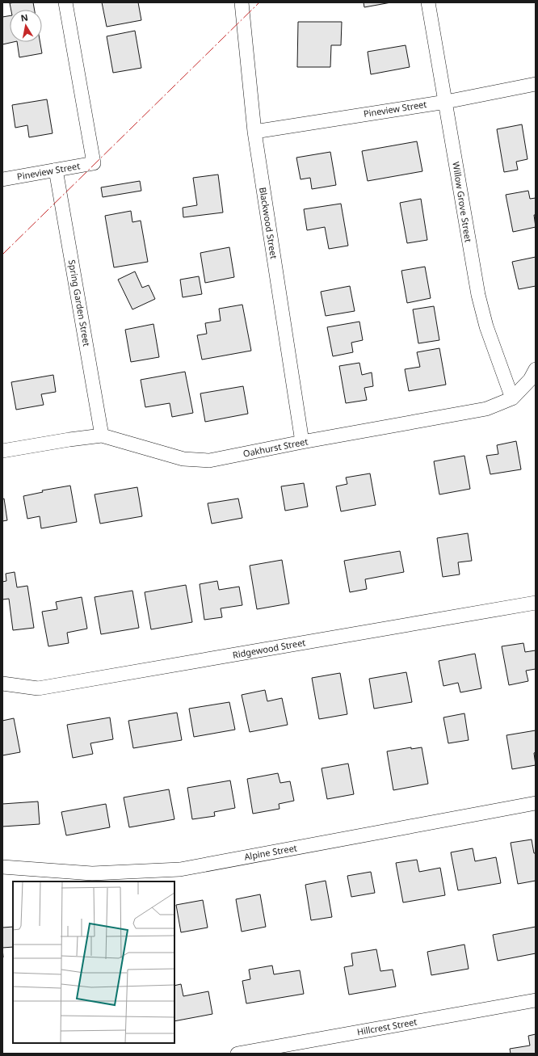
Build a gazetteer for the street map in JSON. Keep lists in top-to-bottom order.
{
  "streets": {
    "street": [
      "Pineview Street",
      "Willow Grove Street",
      "Blackwood Street",
      "Spring Garden Street",
      "Oakhurst Street",
      "Ridgewood Street",
      "Alpine Street",
      "Hillcrest Street"
    ]
  },
  "crossings": [
    ["Pineview Street", "Willow Grove Street"],
    ["Pineview Street", "Blackwood Street"],
    ["Pineview Street", "Spring Garden Street"],
    ["Willow Grove Street", "Oakhurst Street"],
    ["Blackwood Street", "Oakhurst Street"],
    ["Spring Garden Street", "Oakhurst Street"]
  ],
  "north": "top"
}
